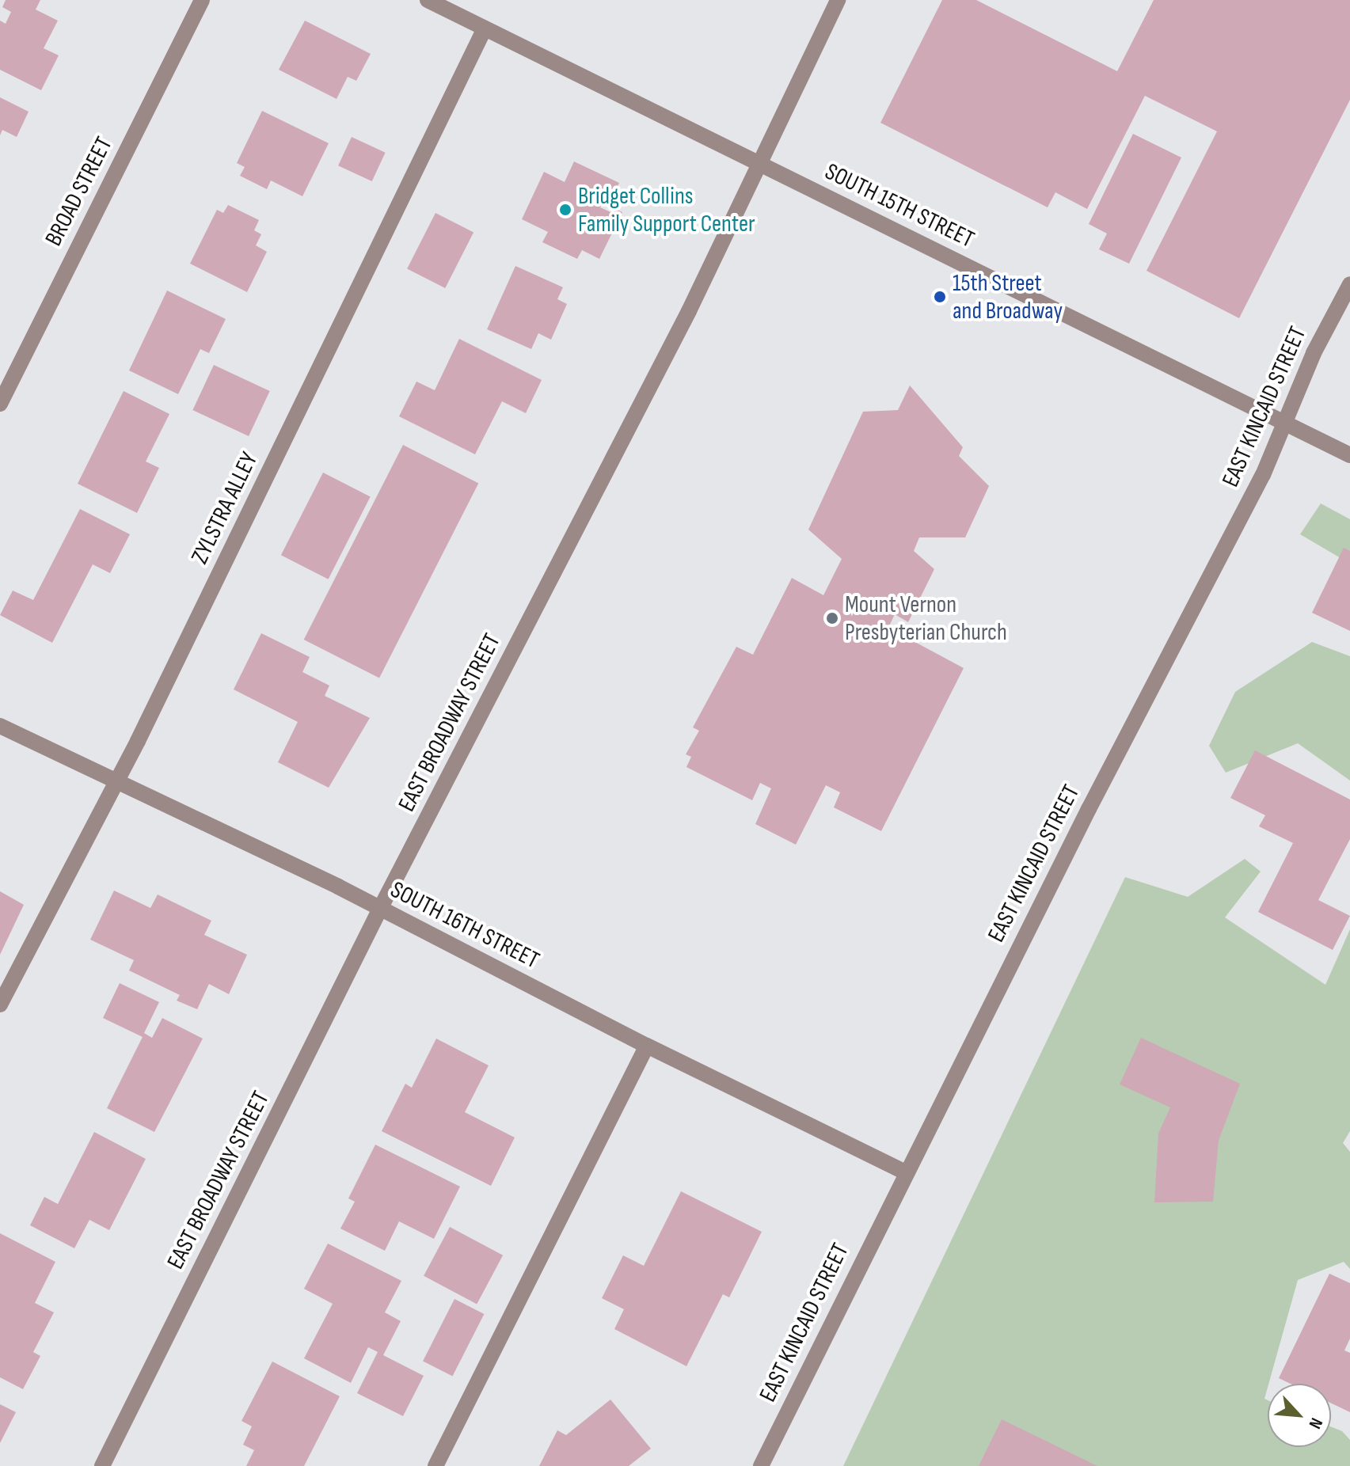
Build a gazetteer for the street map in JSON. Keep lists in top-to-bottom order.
{
  "streets": {
    "street": [
      "BROAD STREET",
      "SOUTH 15TH STREET",
      "EAST KINCAID STREET",
      "ZYLSTRA ALLEY",
      "EAST BROADWAY STREET",
      "SOUTH 16TH STREET"
    ]
  },
  "crossings": [
    ["SOUTH 15TH STREET", "EAST KINCAID STREET"],
    ["SOUTH 15TH STREET", "ZYLSTRA ALLEY"],
    ["SOUTH 15TH STREET", "EAST BROADWAY STREET"],
    ["EAST KINCAID STREET", "SOUTH 16TH STREET"],
    ["ZYLSTRA ALLEY", "SOUTH 16TH STREET"],
    ["EAST BROADWAY STREET", "SOUTH 16TH STREET"]
  ],
  "places": ["Bridget Collins Family Support Center", "15th Street and Broadway", "Mount Vernon Presbyterian Church"],
  "north": "bottom right"
}
